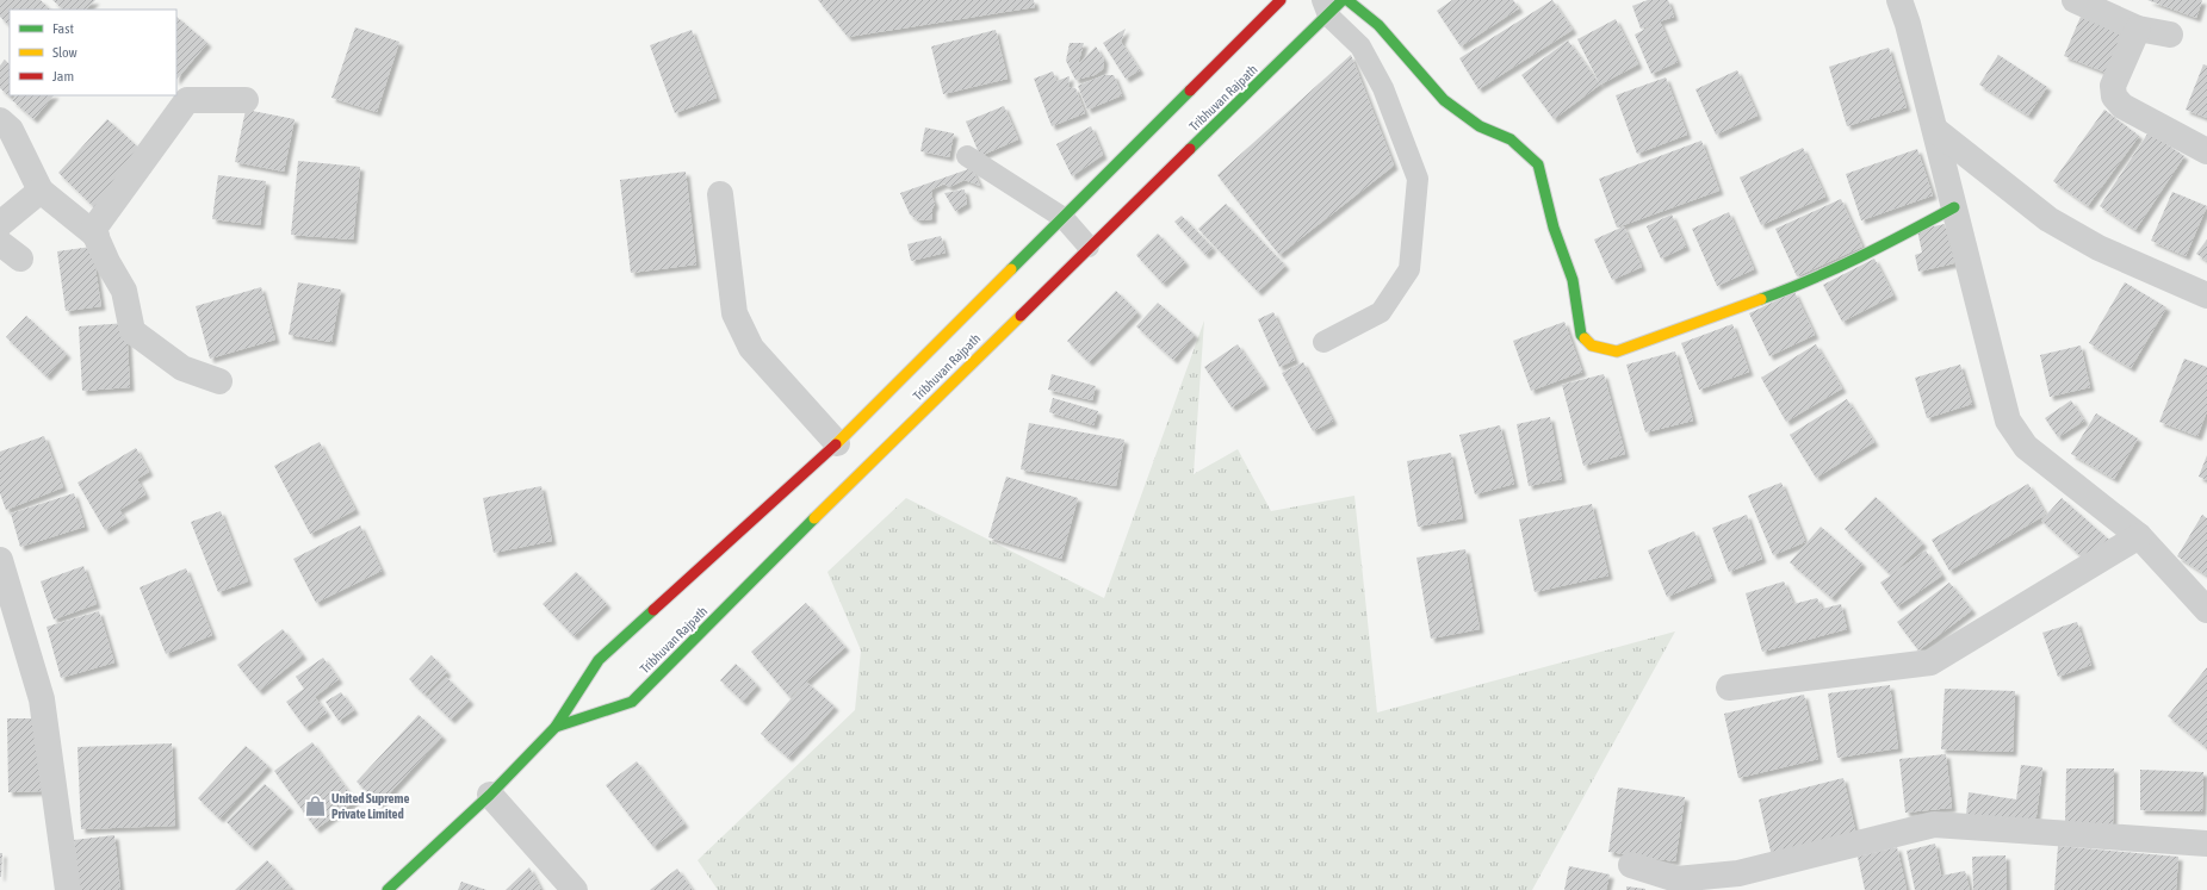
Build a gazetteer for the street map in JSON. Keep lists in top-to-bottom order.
{
  "streets": {
    "main road": ["Tribhuvan Rajpath"]
  },
  "places": {
    "shop": ["United Supreme Private Limited"]
  },
  "legend": ["Fast", "Slow", "Jam"]
}
